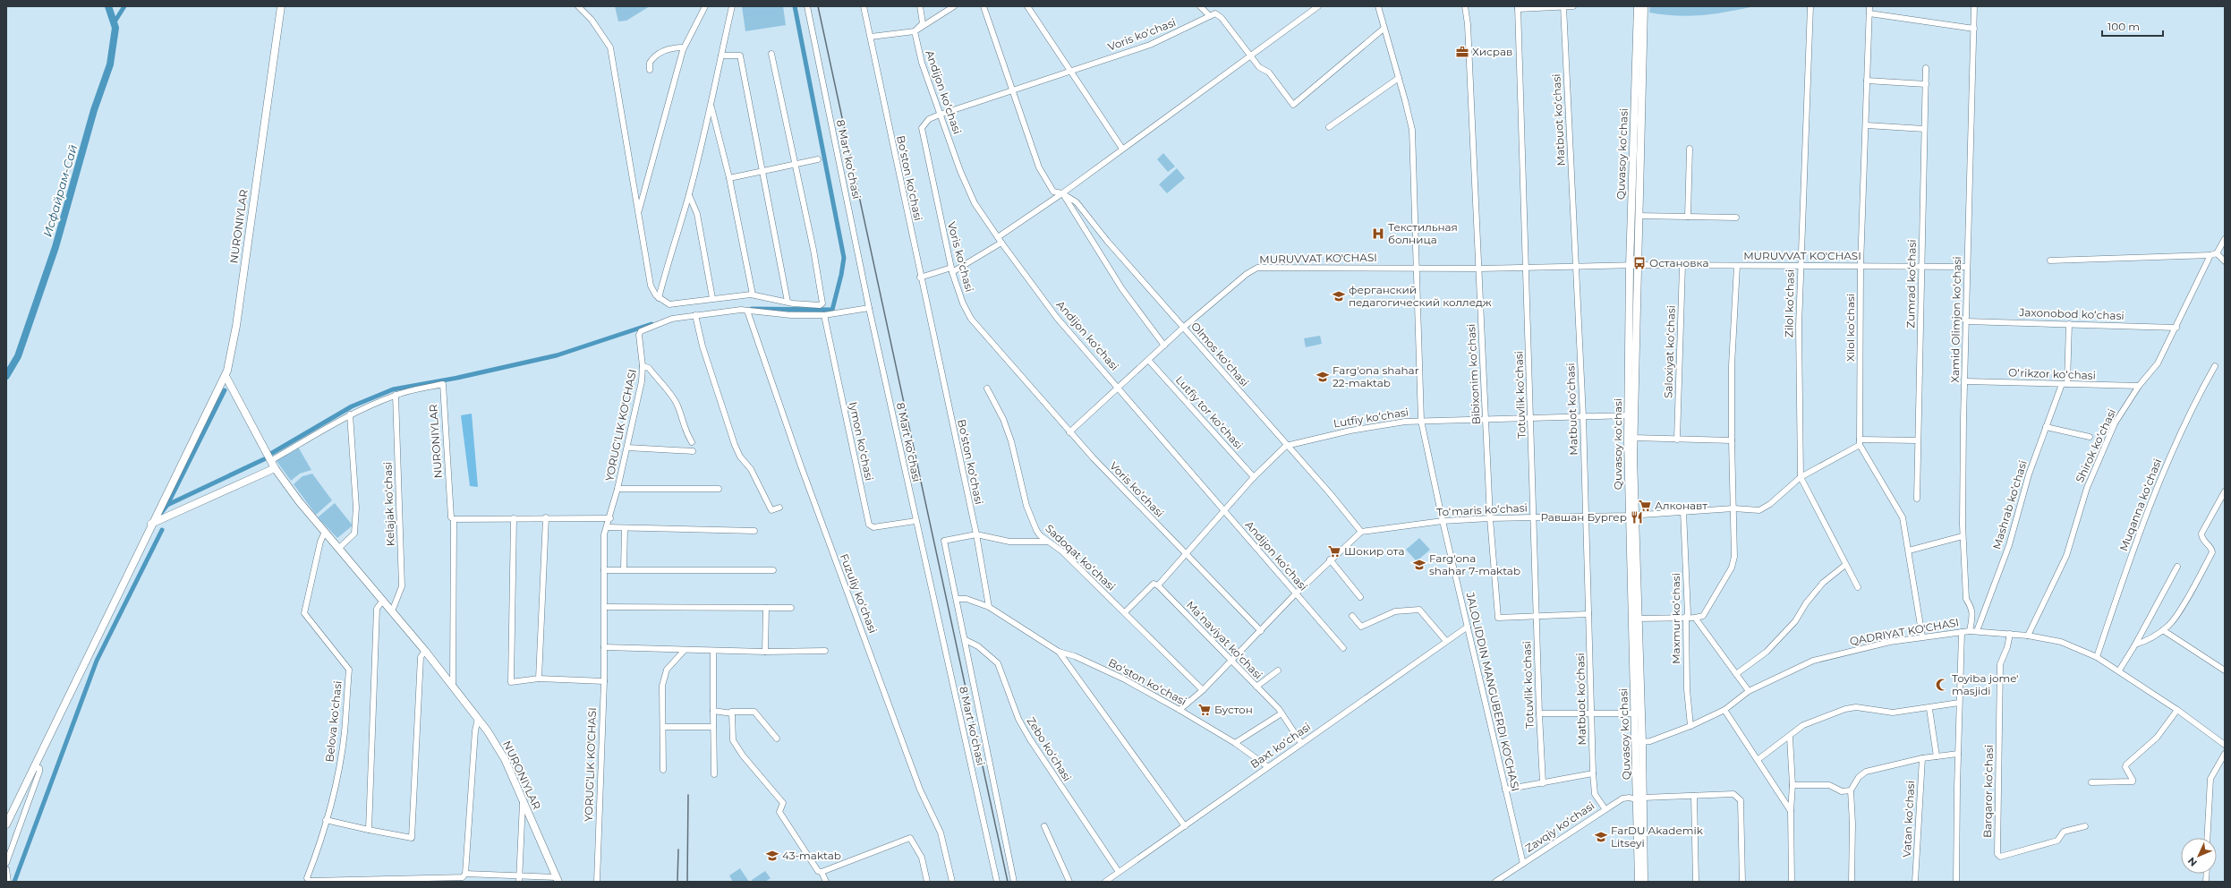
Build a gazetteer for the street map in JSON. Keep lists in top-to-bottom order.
{
  "streets": {
    "main road": ["Quvasoy koʻchasi", "NURONIYLAR"],
    "street": [
      "Voris koʻchasi",
      "Andijon koʻchasi",
      "Matbuot koʻchasi",
      "8 Mart koʻchasi",
      "Boʻston koʻchasi",
      "MURUVVAT KO'CHASI",
      "Zumrad koʻchasi",
      "Zilol koʻchasi",
      "Jaxonobod koʻchasi",
      "Xamid Olimjon koʻchasi",
      "Xilol koʻchasi",
      "Saloxiyat koʻchasi",
      "Olmos koʻchasi",
      "Bibixonim koʻchasi",
      "Oʻrikzor koʻchasi",
      "Totuvlik koʻchasi",
      "Lutfiy tor koʻchasi",
      "Lutfiy koʻchasi",
      "YORUG'LIK KO'CHASI",
      "Iymon koʻchasi",
      "Shirok koʻchasi",
      "Kelajak koʻchasi",
      "Mashrab koʻchasi",
      "Muqanna koʻchasi",
      "Toʻmaris koʻchasi",
      "Sadoqat koʻchasi",
      "Fuzuliy koʻchasi",
      "Maxmur koʻchasi",
      "QADRIYAT KO'CHASI",
      "Maʻnaviyat koʻchasi",
      "JALOLIDDIN MANGUBERDI KO'CHASI",
      "Belova koʻchasi",
      "Baxt koʻchasi",
      "Zebo koʻchasi",
      "Barqaror koʻchasi",
      "Vatan koʻchasi",
      "Zavqiy koʻchasi"
    ]
  },
  "crossings": [
    ["Voris koʻchasi", "Andijon koʻchasi"],
    ["Voris koʻchasi", "MURUVVAT KO'CHASI"],
    ["Voris koʻchasi", "Olmos koʻchasi"],
    ["Andijon koʻchasi", "MURUVVAT KO'CHASI"],
    ["Matbuot koʻchasi", "MURUVVAT KO'CHASI"],
    ["Matbuot koʻchasi", "Lutfiy koʻchasi"],
    ["Matbuot koʻchasi", "Toʻmaris koʻchasi"],
    ["Matbuot koʻchasi", "Zavqiy koʻchasi"],
    ["Quvasoy koʻchasi", "MURUVVAT KO'CHASI"],
    ["Quvasoy koʻchasi", "Lutfiy koʻchasi"],
    ["Quvasoy koʻchasi", "Toʻmaris koʻchasi"],
    ["Quvasoy koʻchasi", "QADRIYAT KO'CHASI"],
    ["Quvasoy koʻchasi", "Zavqiy koʻchasi"],
    ["8 Mart koʻchasi", "YORUG'LIK KO'CHASI"],
    ["8 Mart koʻchasi", "Iymon koʻchasi"],
    ["Boʻston koʻchasi", "Baxt koʻchasi"],
    ["NURONIYLAR", "Kelajak koʻchasi"],
    ["NURONIYLAR", "Belova koʻchasi"],
    ["MURUVVAT KO'CHASI", "Zumrad koʻchasi"],
    ["MURUVVAT KO'CHASI", "Zilol koʻchasi"],
    ["MURUVVAT KO'CHASI", "Xamid Olimjon koʻchasi"],
    ["MURUVVAT KO'CHASI", "Xilol koʻchasi"],
    ["MURUVVAT KO'CHASI", "Saloxiyat koʻchasi"],
    ["MURUVVAT KO'CHASI", "Olmos koʻchasi"],
    ["MURUVVAT KO'CHASI", "Bibixonim koʻchasi"],
    ["MURUVVAT KO'CHASI", "Totuvlik koʻchasi"],
    ["MURUVVAT KO'CHASI", "Lutfiy tor koʻchasi"],
    ["MURUVVAT KO'CHASI", "JALOLIDDIN MANGUBERDI KO'CHASI"],
    ["Zilol koʻchasi", "Toʻmaris koʻchasi"],
    ["Jaxonobod koʻchasi", "Xamid Olimjon koʻchasi"],
    ["Jaxonobod koʻchasi", "Shirok koʻchasi"],
    ["Jaxonobod koʻchasi", "Mashrab koʻchasi"],
    ["Xamid Olimjon koʻchasi", "Oʻrikzor koʻchasi"],
    ["Xamid Olimjon koʻchasi", "QADRIYAT KO'CHASI"],
    ["Xilol koʻchasi", "Toʻmaris koʻchasi"],
    ["Olmos koʻchasi", "Lutfiy koʻchasi"],
    ["Olmos koʻchasi", "Toʻmaris koʻchasi"],
    ["Bibixonim koʻchasi", "Totuvlik koʻchasi"],
    ["Bibixonim koʻchasi", "Lutfiy koʻchasi"],
    ["Bibixonim koʻchasi", "Toʻmaris koʻchasi"],
    ["Oʻrikzor koʻchasi", "Shirok koʻchasi"],
    ["Oʻrikzor koʻchasi", "Mashrab koʻchasi"],
    ["Totuvlik koʻchasi", "Lutfiy koʻchasi"],
    ["Totuvlik koʻchasi", "Toʻmaris koʻchasi"],
    ["Lutfiy koʻchasi", "JALOLIDDIN MANGUBERDI KO'CHASI"],
    ["YORUG'LIK KO'CHASI", "Iymon koʻchasi"],
    ["YORUG'LIK KO'CHASI", "Fuzuliy koʻchasi"],
    ["Shirok koʻchasi", "QADRIYAT KO'CHASI"],
    ["Mashrab koʻchasi", "QADRIYAT KO'CHASI"],
    ["Muqanna koʻchasi", "QADRIYAT KO'CHASI"],
    ["Toʻmaris koʻchasi", "Maxmur koʻchasi"],
    ["Toʻmaris koʻchasi", "JALOLIDDIN MANGUBERDI KO'CHASI"],
    ["Maxmur koʻchasi", "QADRIYAT KO'CHASI"],
    ["QADRIYAT KO'CHASI", "Barqaror koʻchasi"],
    ["Maʻnaviyat koʻchasi", "Baxt koʻchasi"],
    ["JALOLIDDIN MANGUBERDI KO'CHASI", "Baxt koʻchasi"],
    ["JALOLIDDIN MANGUBERDI KO'CHASI", "Zavqiy koʻchasi"],
    ["Baxt koʻchasi", "Zebo koʻchasi"]
  ],
  "water": ["Исфайрам-Сай"],
  "places": {
    "office": ["Хисрав"],
    "hospital": ["Текстильная болница"],
    "bus stop": ["Остановка"],
    "school or university": [
      "ферганский педагогический колледж",
      "Farg'ona shahar 22-maktab",
      "Farg'ona shahar 7-maktab",
      "FarDU Akademik Litseyi",
      "43-maktab"
    ],
    "supermarket": ["Алконавт", "Шокир ота", "Бустон"],
    "restaurant": ["Равшан Бургер"],
    "mosque": ["Toyiba jome' masjidi"]
  },
  "scale_bar": "100 m",
  "north": "bottom left"
}
